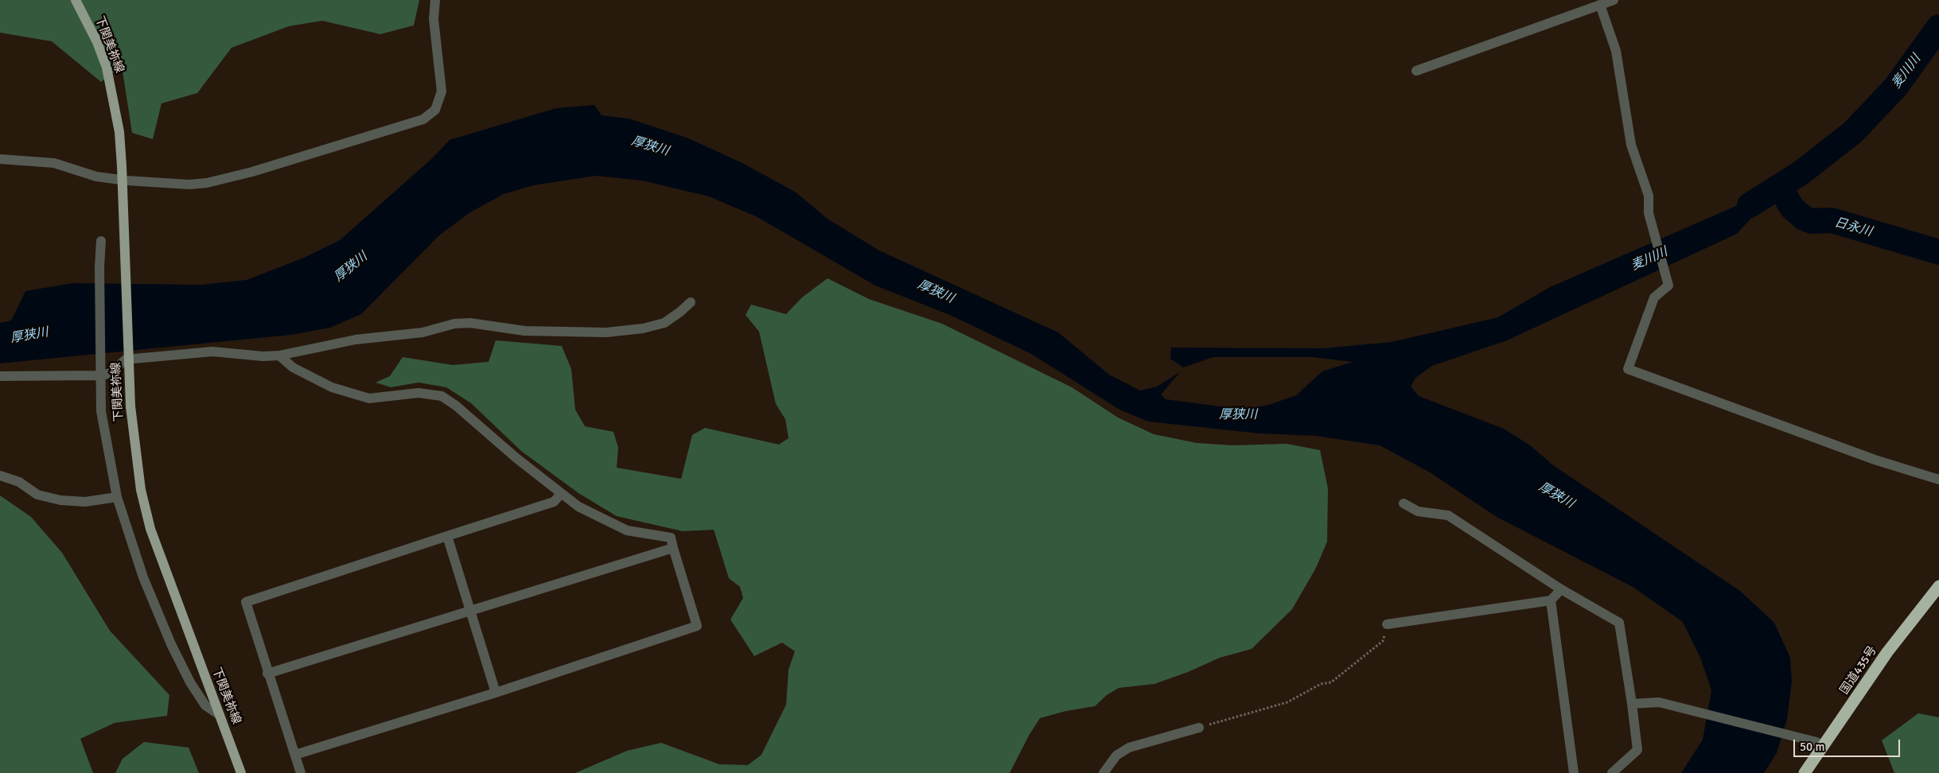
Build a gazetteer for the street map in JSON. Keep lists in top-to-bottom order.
{
  "streets": {
    "highway": ["国道435号"],
    "main road": ["下関美祢線"]
  },
  "water": ["麦川川", "厚狭川", "日永川"],
  "scale_bar": "50 m"
}
